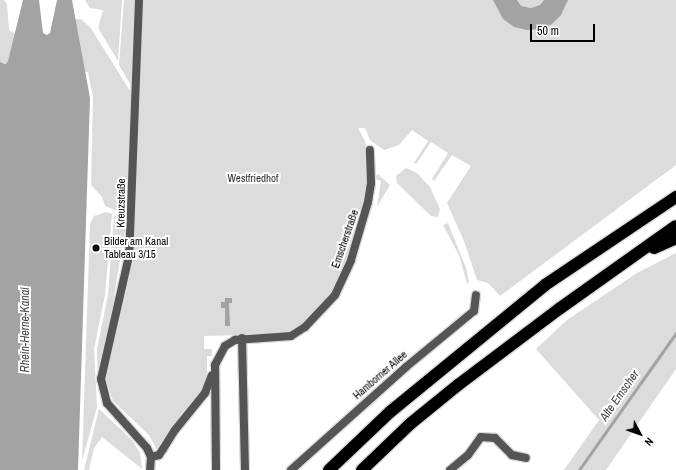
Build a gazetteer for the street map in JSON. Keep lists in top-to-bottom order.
{
  "streets": {
    "street": ["Kreuzstraße", "Emscherstraße", "Hamborner Allee"]
  },
  "crossings": [
    ["Kreuzstraße", "Emscherstraße"]
  ],
  "water": ["Rhein-Herne-Kanal", "Alte Emscher"],
  "parks": ["Westfriedhof"],
  "places": ["Bilder am Kanal Tableau 3/15"],
  "scale_bar": "50 m",
  "north": "bottom right"
}
